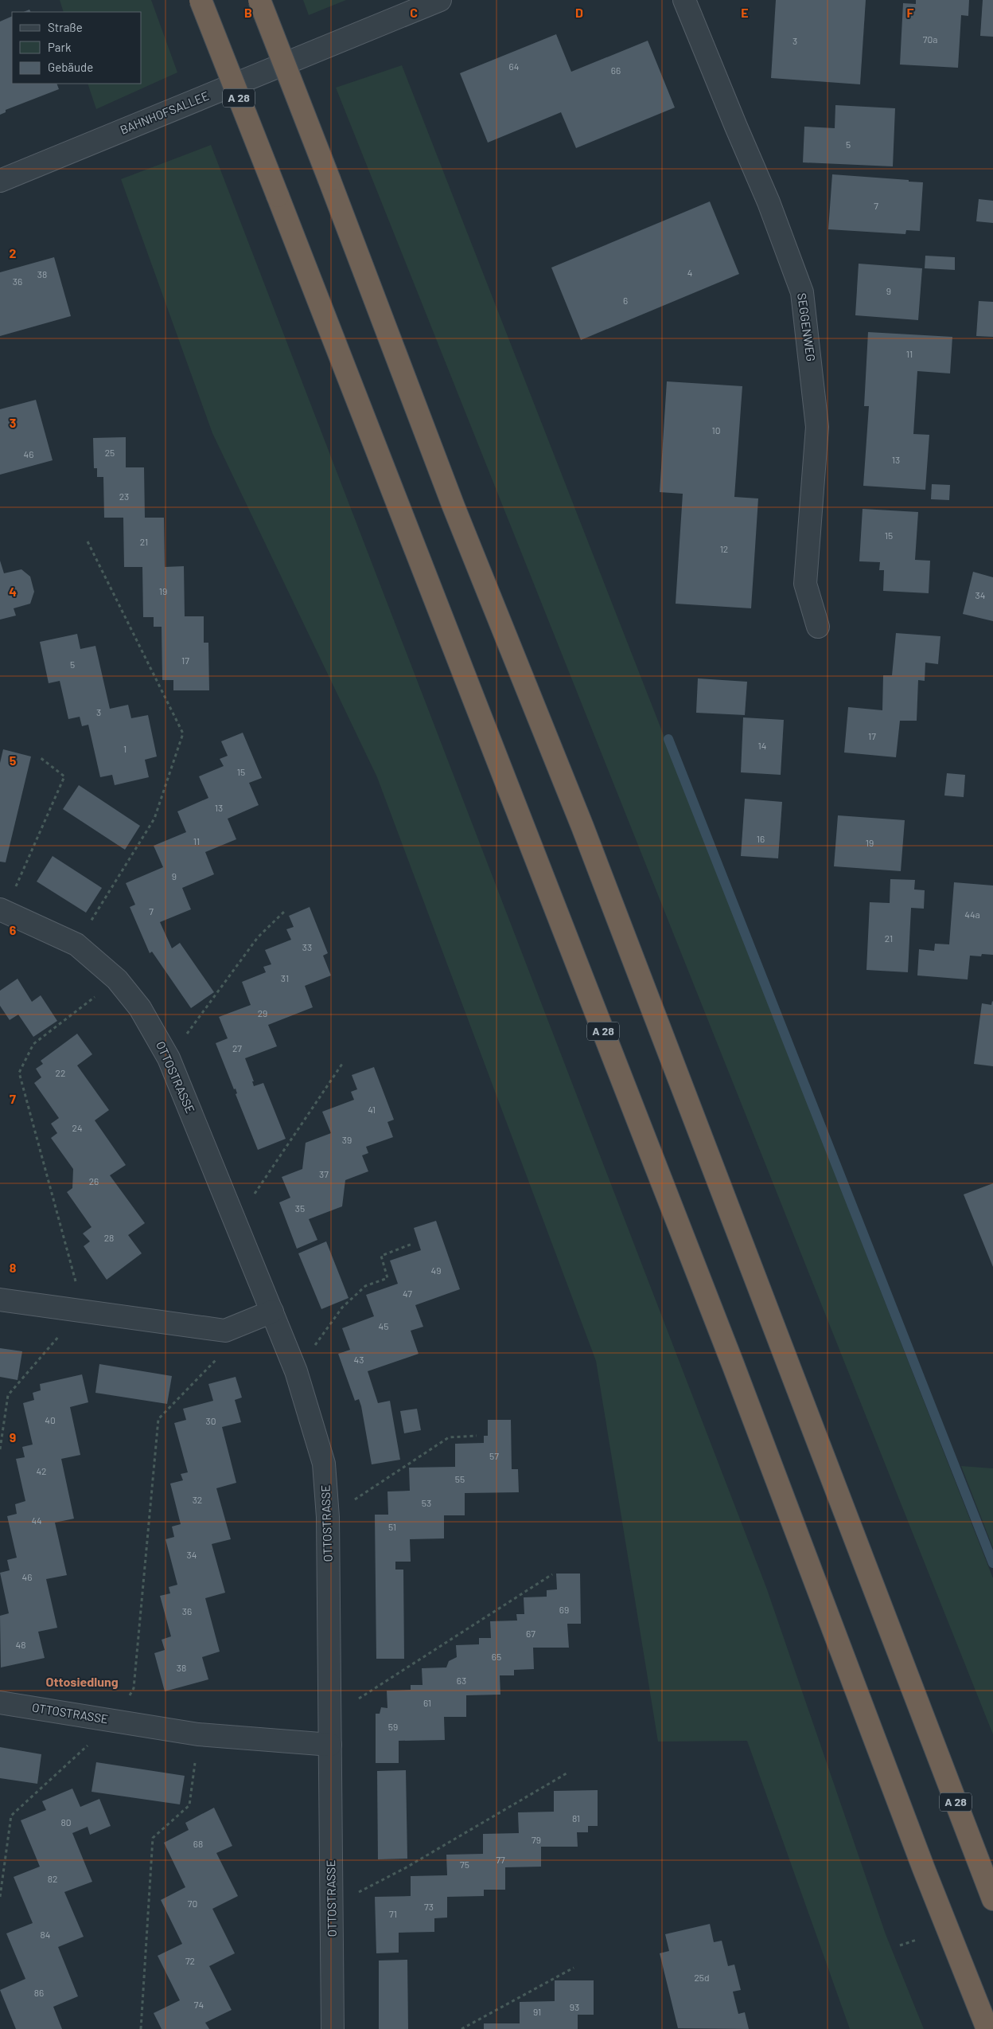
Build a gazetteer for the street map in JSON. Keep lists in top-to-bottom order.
{
  "streets": {
    "highway": ["A 28"],
    "street": ["BAHNHOFSALLEE", "SEGGENWEG", "OTTOSTRASSE"]
  },
  "districts": ["Ottosiedlung"],
  "house_numbers": [
    "70a",
    "3",
    "64",
    "66",
    "5",
    "7",
    "4",
    "38",
    "36",
    "9",
    "6",
    "11",
    "10",
    "25",
    "46",
    "13",
    "23",
    "15",
    "21",
    "12",
    "19",
    "34",
    "17",
    "5",
    "3",
    "17",
    "14",
    "1",
    "15",
    "13",
    "16",
    "11",
    "19",
    "9",
    "7",
    "44a",
    "21",
    "33",
    "31",
    "29",
    "27",
    "22",
    "41",
    "24",
    "39",
    "37",
    "26",
    "35",
    "28",
    "49",
    "47",
    "45",
    "43",
    "40",
    "30",
    "57",
    "42",
    "55",
    "32",
    "53",
    "44",
    "51",
    "34",
    "46",
    "69",
    "36",
    "67",
    "48",
    "65",
    "38",
    "63",
    "61",
    "59",
    "81",
    "80",
    "79",
    "68",
    "77",
    "75",
    "82",
    "70",
    "73",
    "71",
    "84",
    "72",
    "25d",
    "86",
    "74",
    "93",
    "91"
  ],
  "legend": ["Straße", "Park", "Gebäude"],
  "grid": {
    "columns": [
      "B",
      "C",
      "D",
      "E",
      "F"
    ],
    "rows": [
      "2",
      "3",
      "4",
      "5",
      "6",
      "7",
      "8",
      "9"
    ]
  }
}
